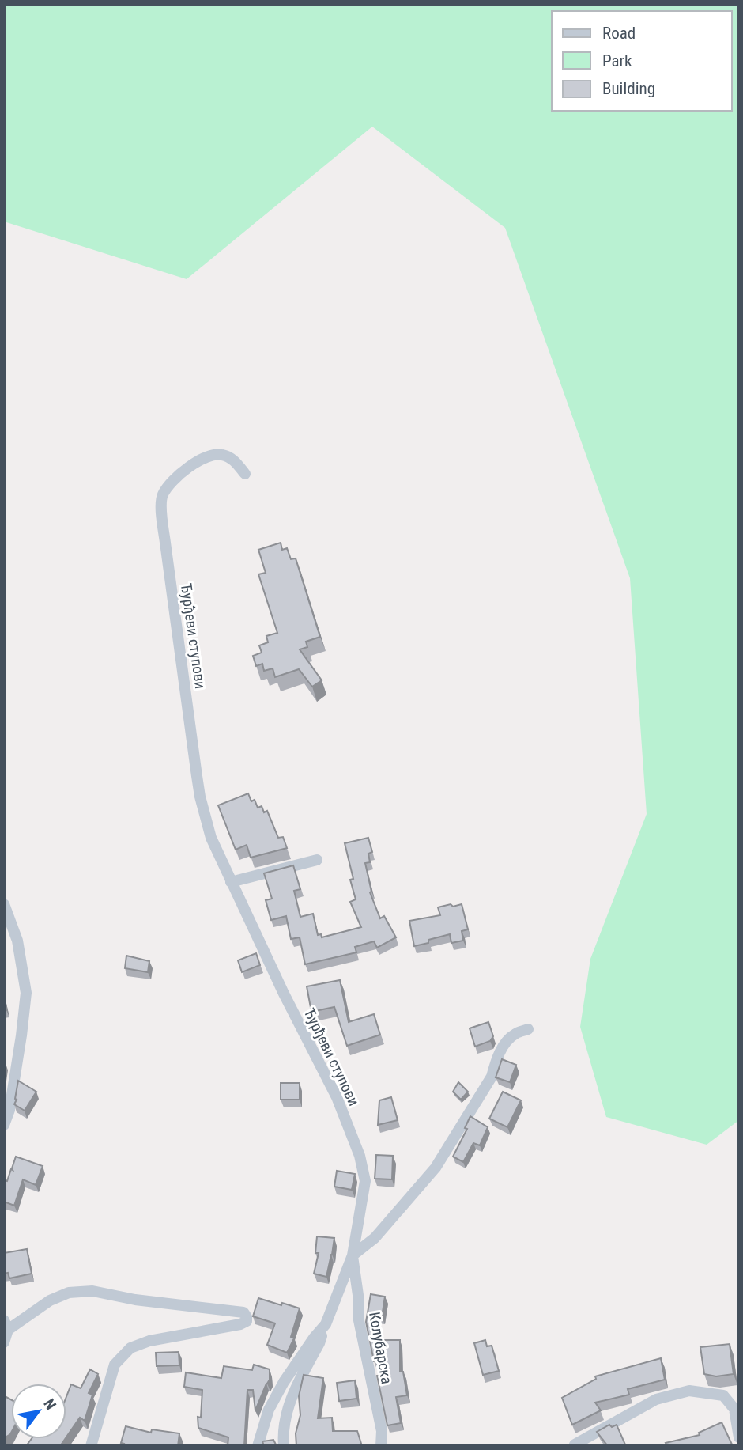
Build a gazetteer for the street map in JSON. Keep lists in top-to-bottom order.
{
  "streets": {
    "street": ["Ђурђеви ступови", "Колубарска"]
  },
  "crossings": [
    ["Ђурђеви ступови", "Колубарска"]
  ],
  "legend": ["Road", "Park", "Building"],
  "north": "top right"
}
